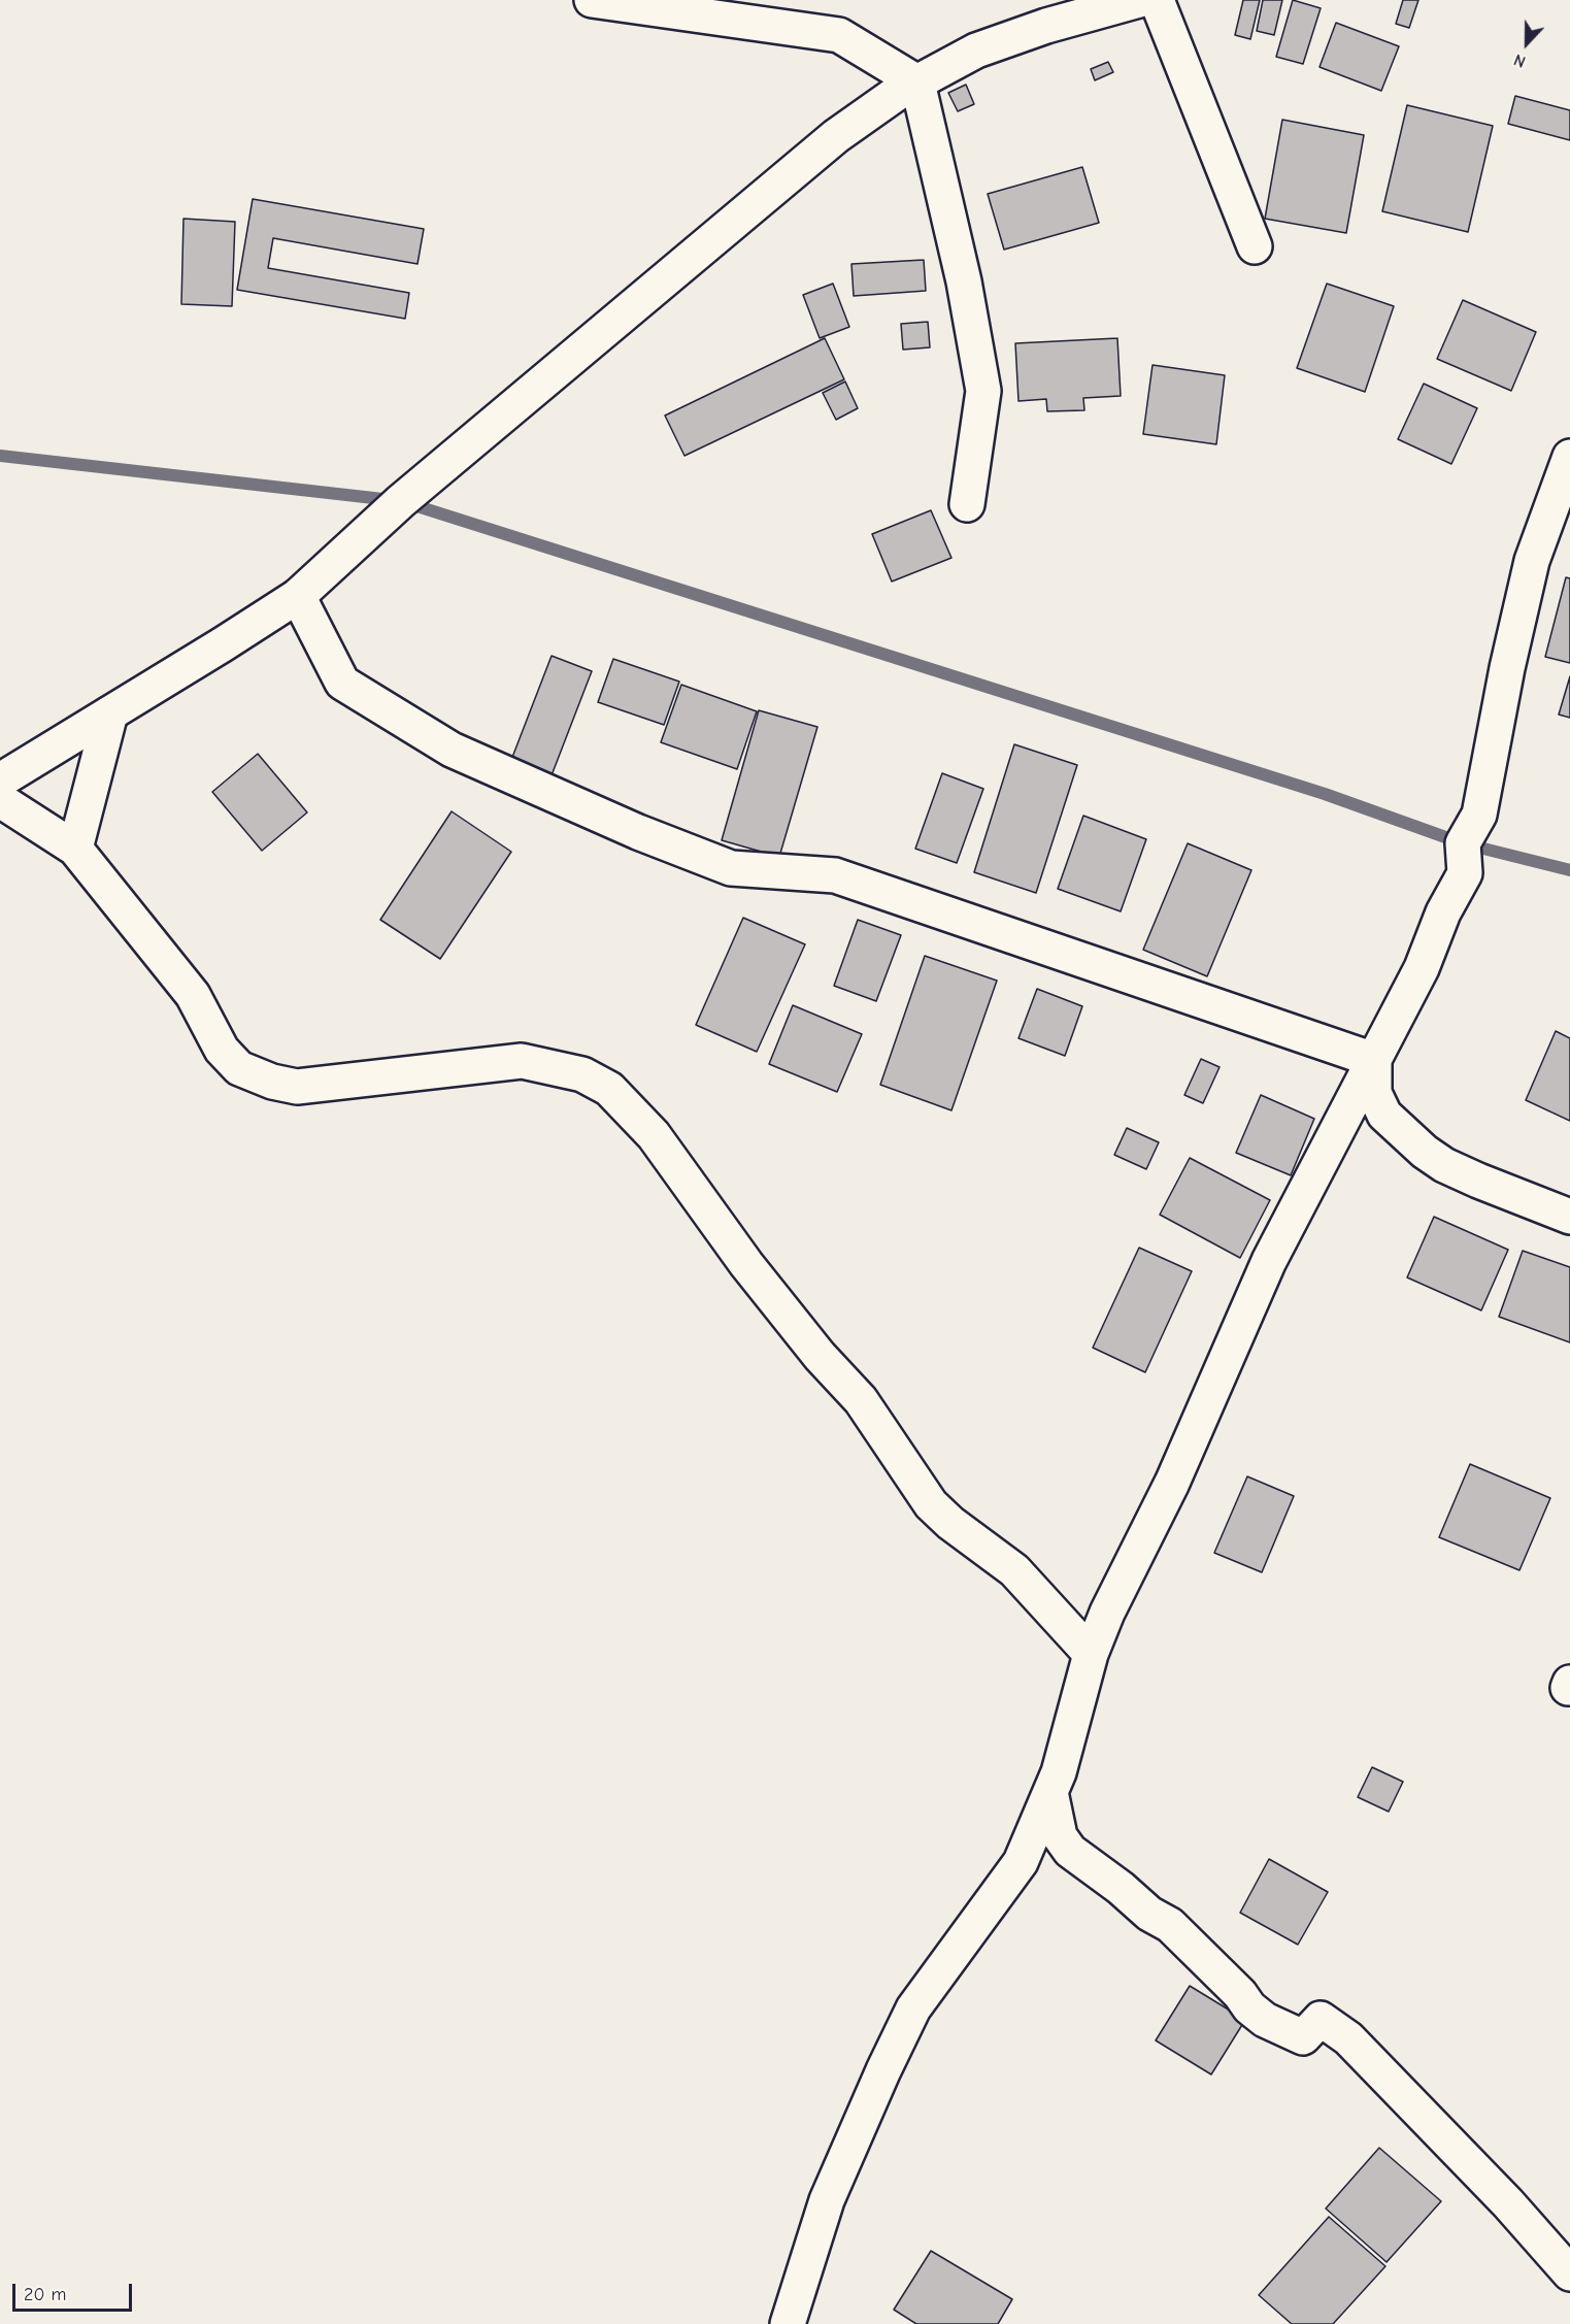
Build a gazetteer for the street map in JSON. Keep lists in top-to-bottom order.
{
  "scale_bar": "20 m",
  "north": "bottom"
}
